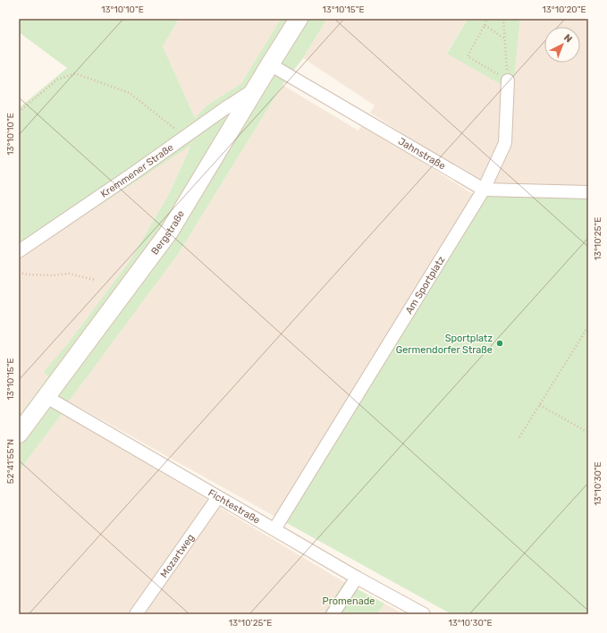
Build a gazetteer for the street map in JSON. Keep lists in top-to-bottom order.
{
  "streets": {
    "street": [
      "Jahnstraße",
      "Kremmener Straße",
      "Bergstraße",
      "Am Sportplatz",
      "Fichtestraße",
      "Mozartweg"
    ]
  },
  "crossings": [
    ["Jahnstraße", "Bergstraße"],
    ["Jahnstraße", "Am Sportplatz"],
    ["Kremmener Straße", "Bergstraße"],
    ["Bergstraße", "Fichtestraße"],
    ["Am Sportplatz", "Fichtestraße"],
    ["Fichtestraße", "Mozartweg"]
  ],
  "parks": ["Promenade"],
  "places": ["Sportplatz Germendorfer Straße"],
  "north": "top right",
  "coordinates": [
    "13°10'10\"E",
    "13°10'15\"E",
    "13°10'20\"E",
    "13°10'25\"E",
    "52°41'55\"N",
    "13°10'30\"E"
  ]
}
